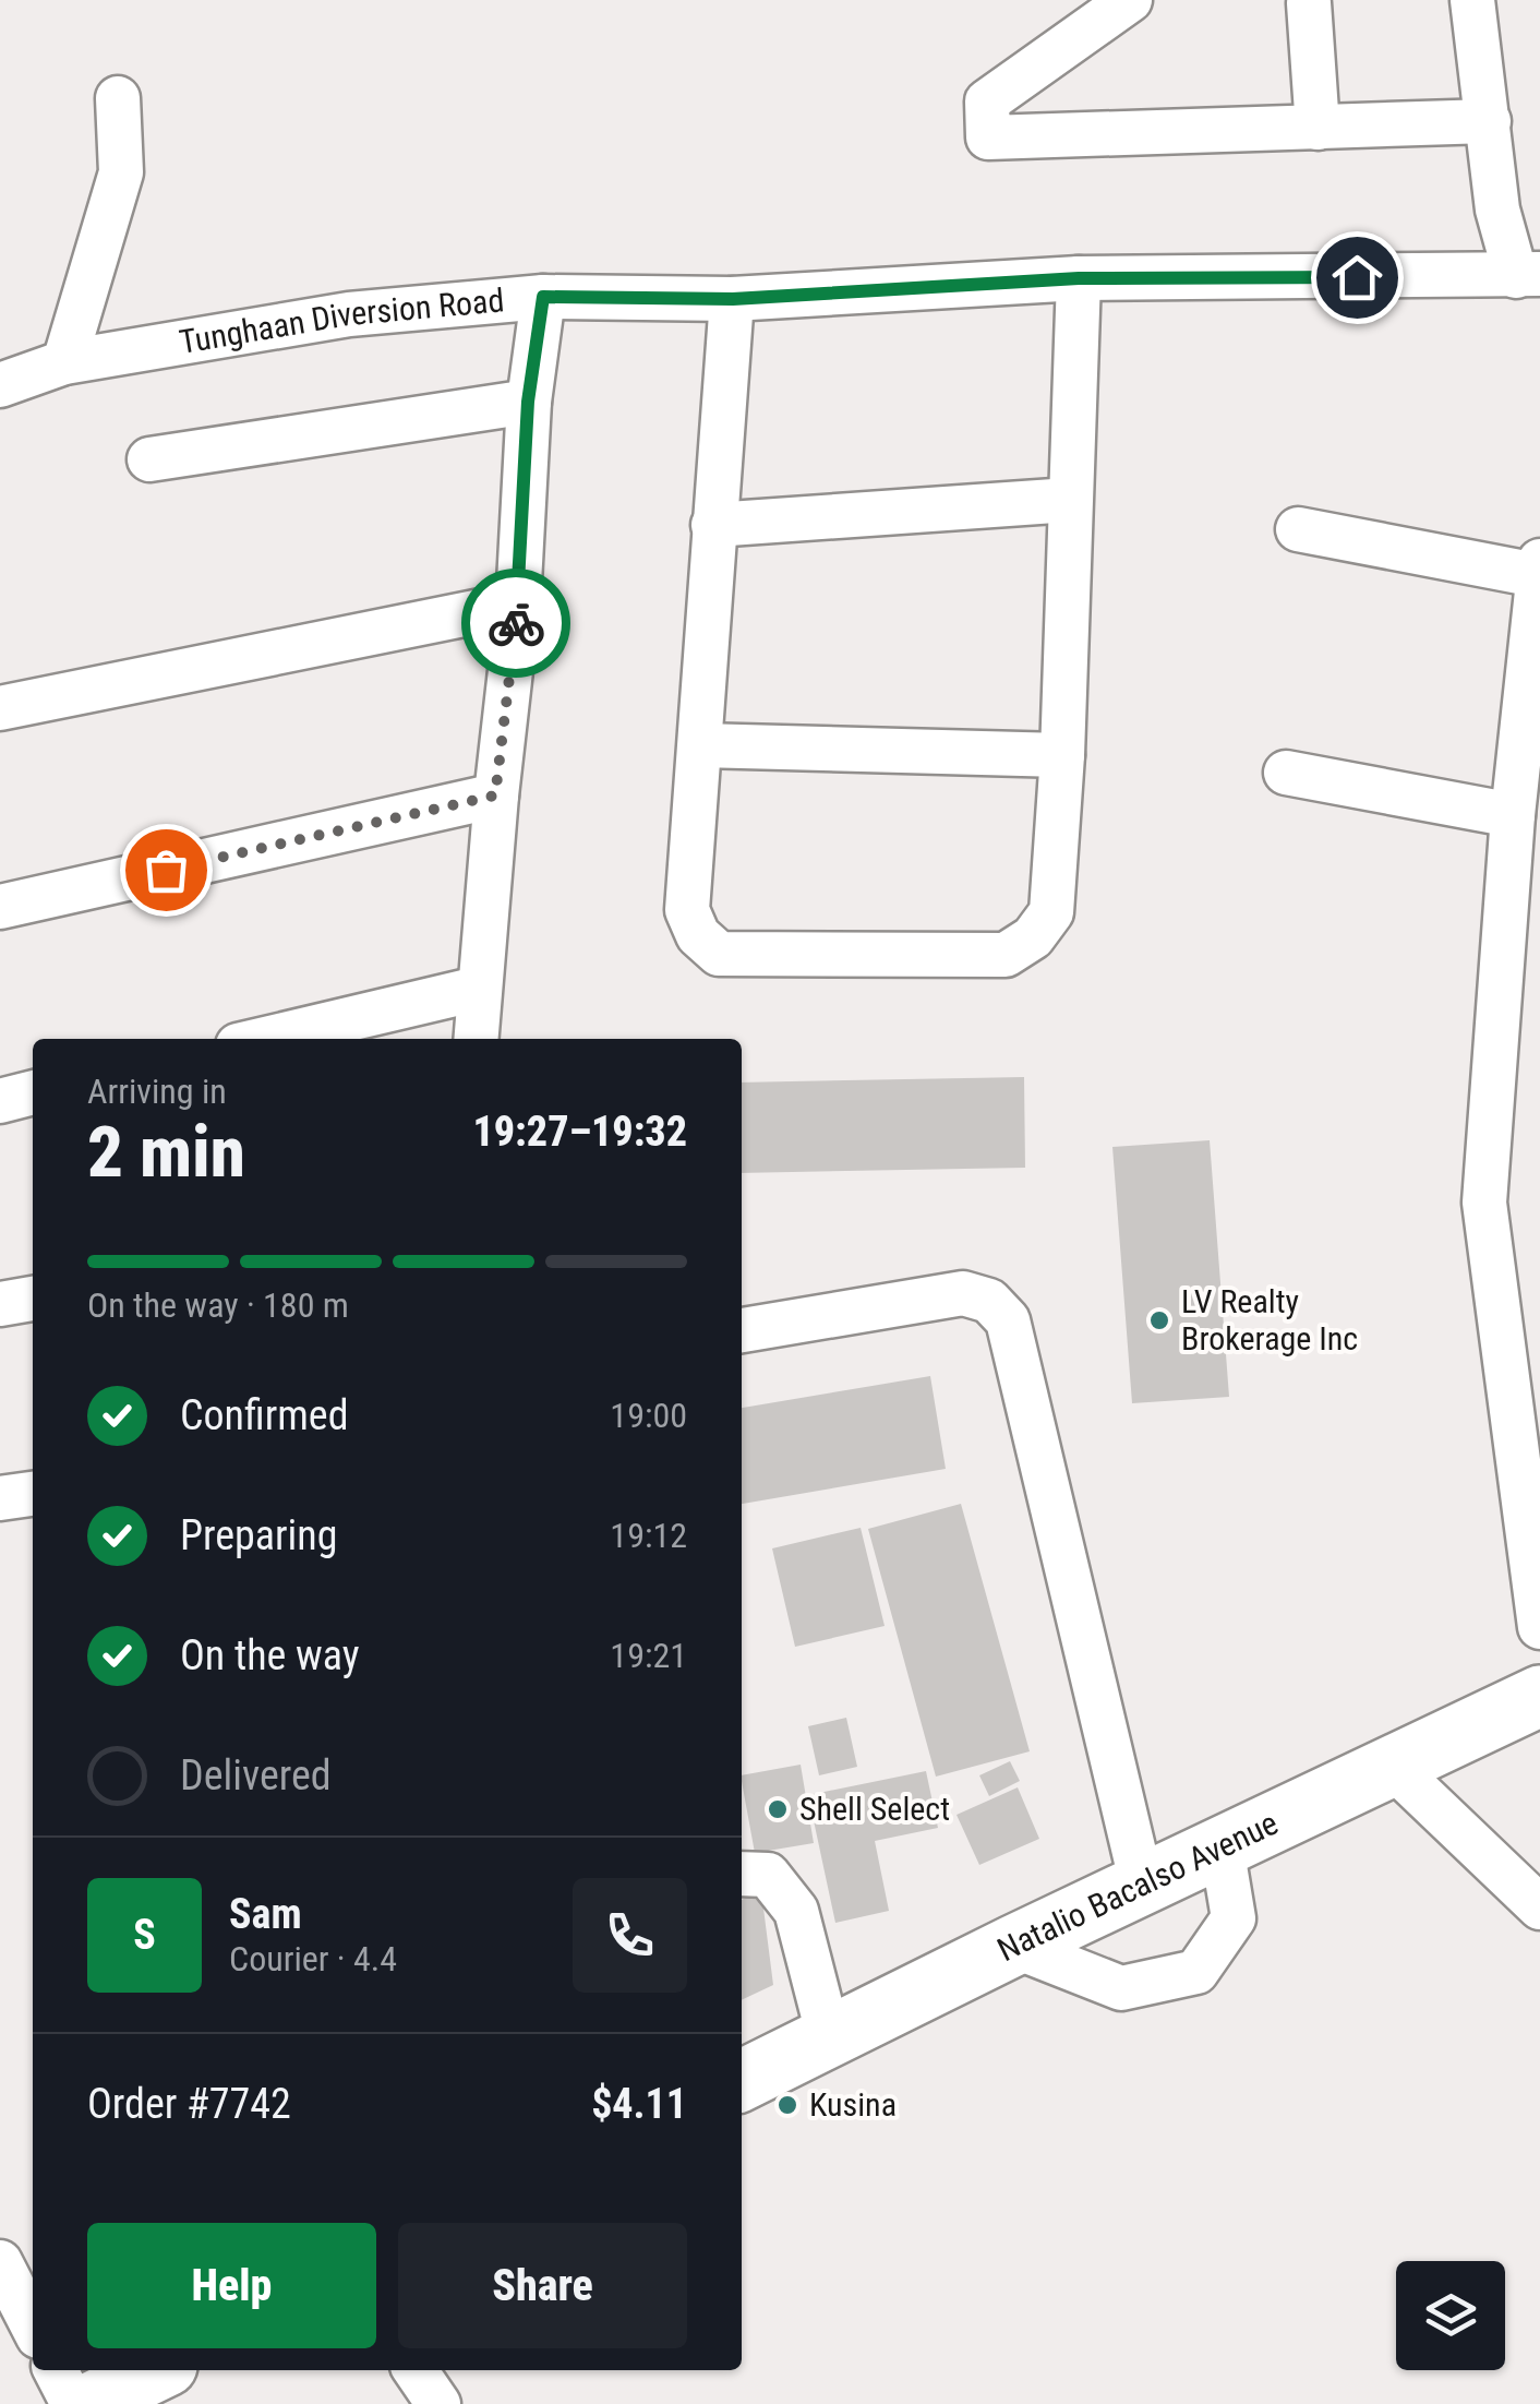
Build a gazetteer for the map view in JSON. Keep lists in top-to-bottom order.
{
  "streets": {
    "highway": ["Natalio Bacalso Avenue"],
    "street": ["Tunghaan Diversion Road"]
  },
  "places": ["LV Realty Brokerage Inc", "Shell Select", "Kusina"],
  "page": {
    "heading": ["2 min", "Arriving in", "19:27–19:32"],
    "panel": [
      "Sam",
      "Courier · 4.4",
      "Order #7742",
      "$4.11"
    ],
    "bar": "On the way · 180 m",
    "list": [
      ["Confirmed", "19:00"],
      ["Preparing", "19:12"],
      ["On the way", "19:21"],
      "Delivered"
    ],
    "round": "S",
    "buttons": ["Help", "Share"]
  }
}
